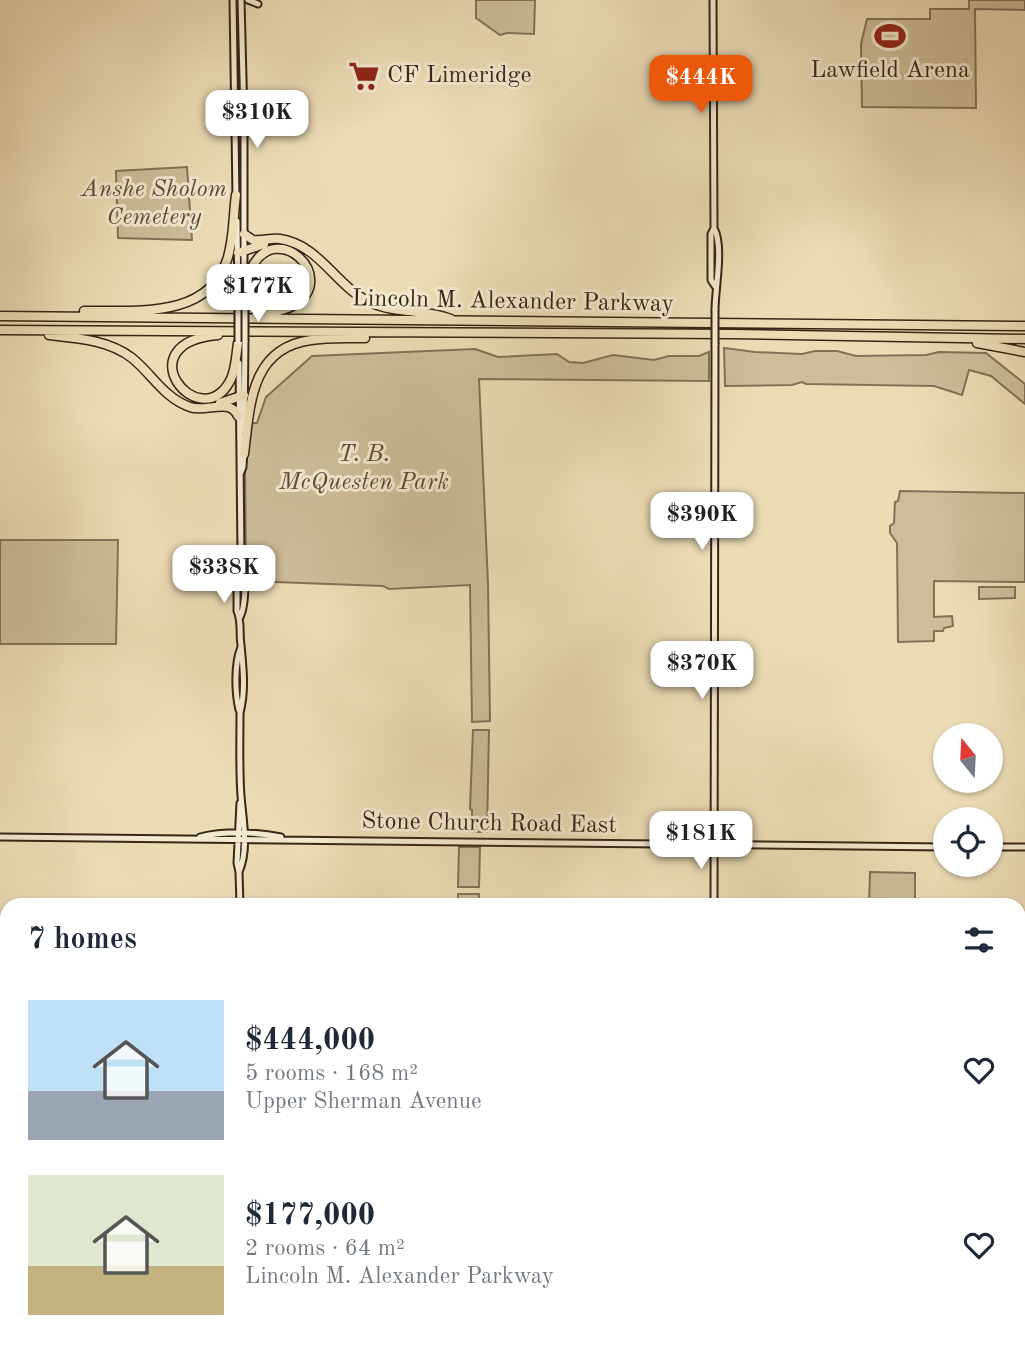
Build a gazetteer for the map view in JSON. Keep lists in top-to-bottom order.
{
  "streets": {
    "highway": ["Lincoln M. Alexander Parkway"],
    "main road": ["Stone Church Road East"]
  },
  "parks": ["Anshe Sholom Cemetery", "T. B. McQuesten Park"],
  "places": {
    "sports": ["Lawfield Arena"],
    "supermarket": ["CF Limeridge"]
  },
  "north": "top",
  "page": {
    "price": [
      "$444K",
      "$310K",
      "$177K",
      "$390K",
      "$338K",
      "$370K",
      "$181K"
    ],
    "heading": "7 homes",
    "list": [
      {
        "name": "$444,000",
        "note": "5 rooms · 168 m² · Upper Sherman Avenue"
      },
      {
        "name": "$177,000",
        "note": "2 rooms · 64 m² · Lincoln M. Alexander Parkway"
      }
    ]
  }
}
